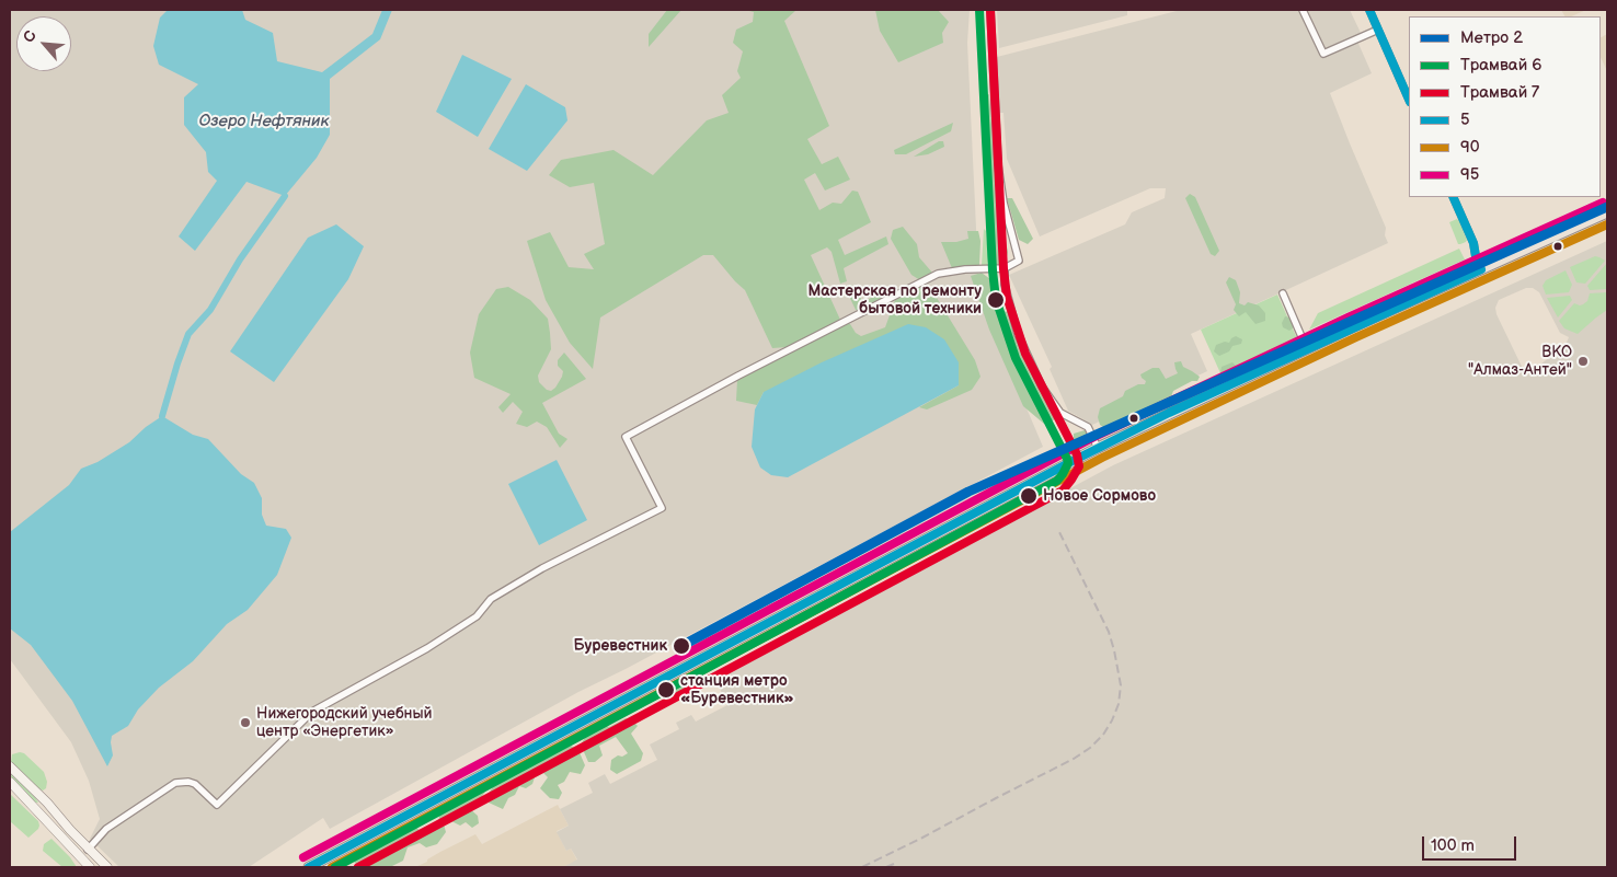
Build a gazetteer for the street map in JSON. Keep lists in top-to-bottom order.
{
  "water": ["Озеро Нефтяник"],
  "places": [
    "Мастерская по ремонту бытовой техники",
    "ВКО \"Алмаз-Антей\"",
    "Новое Сормово",
    "Буревестник",
    "станция метро «Буревестник»",
    "Нижегородский учебный центр «Энергетик»"
  ],
  "lines": [
    "tram line 6",
    "tram line 7",
    "transit line 5",
    "transit line 95",
    "metro line 2",
    "transit line 90"
  ],
  "legend": [
    "Метро 2",
    "Трамвай 6",
    "Трамвай 7",
    "5",
    "90",
    "95"
  ],
  "scale_bar": "100 m",
  "north": "top left"
}
